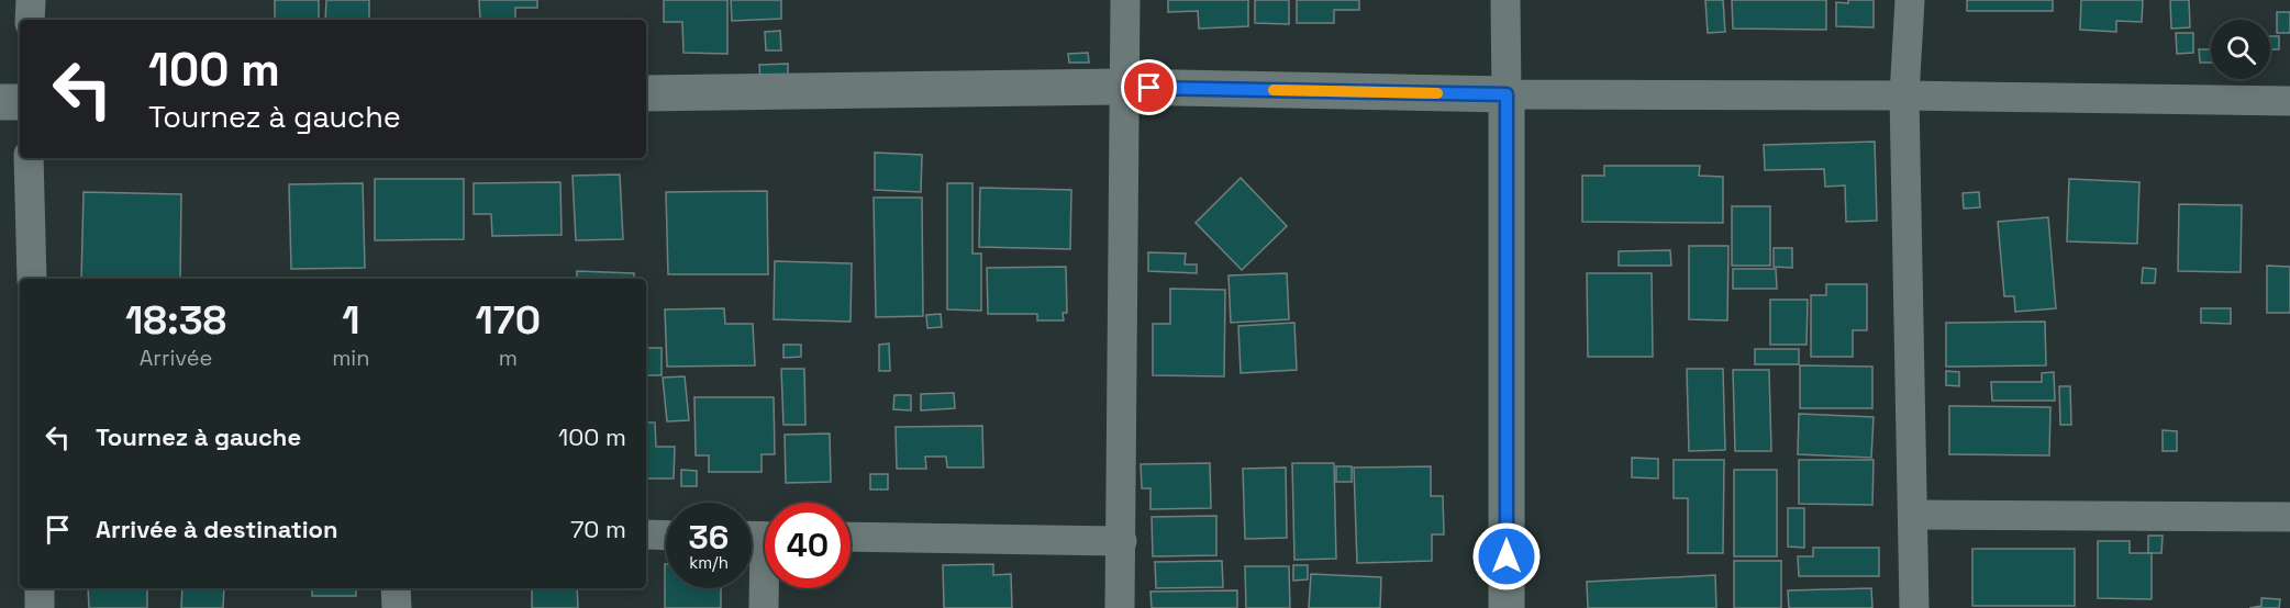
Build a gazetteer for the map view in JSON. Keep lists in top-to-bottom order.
{
  "page": {
    "turn": ["100 m", "Tournez à gauche"],
    "eta": [
      "18:38",
      "Arrivée",
      "1",
      "min",
      "170",
      "m"
    ],
    "list": [
      {
        "name": "Tournez à gauche",
        "value": "100 m"
      },
      {
        "name": "Arrivée à destination",
        "value": "70 m"
      }
    ],
    "speed": "36 km/h",
    "limit": "40"
  }
}
